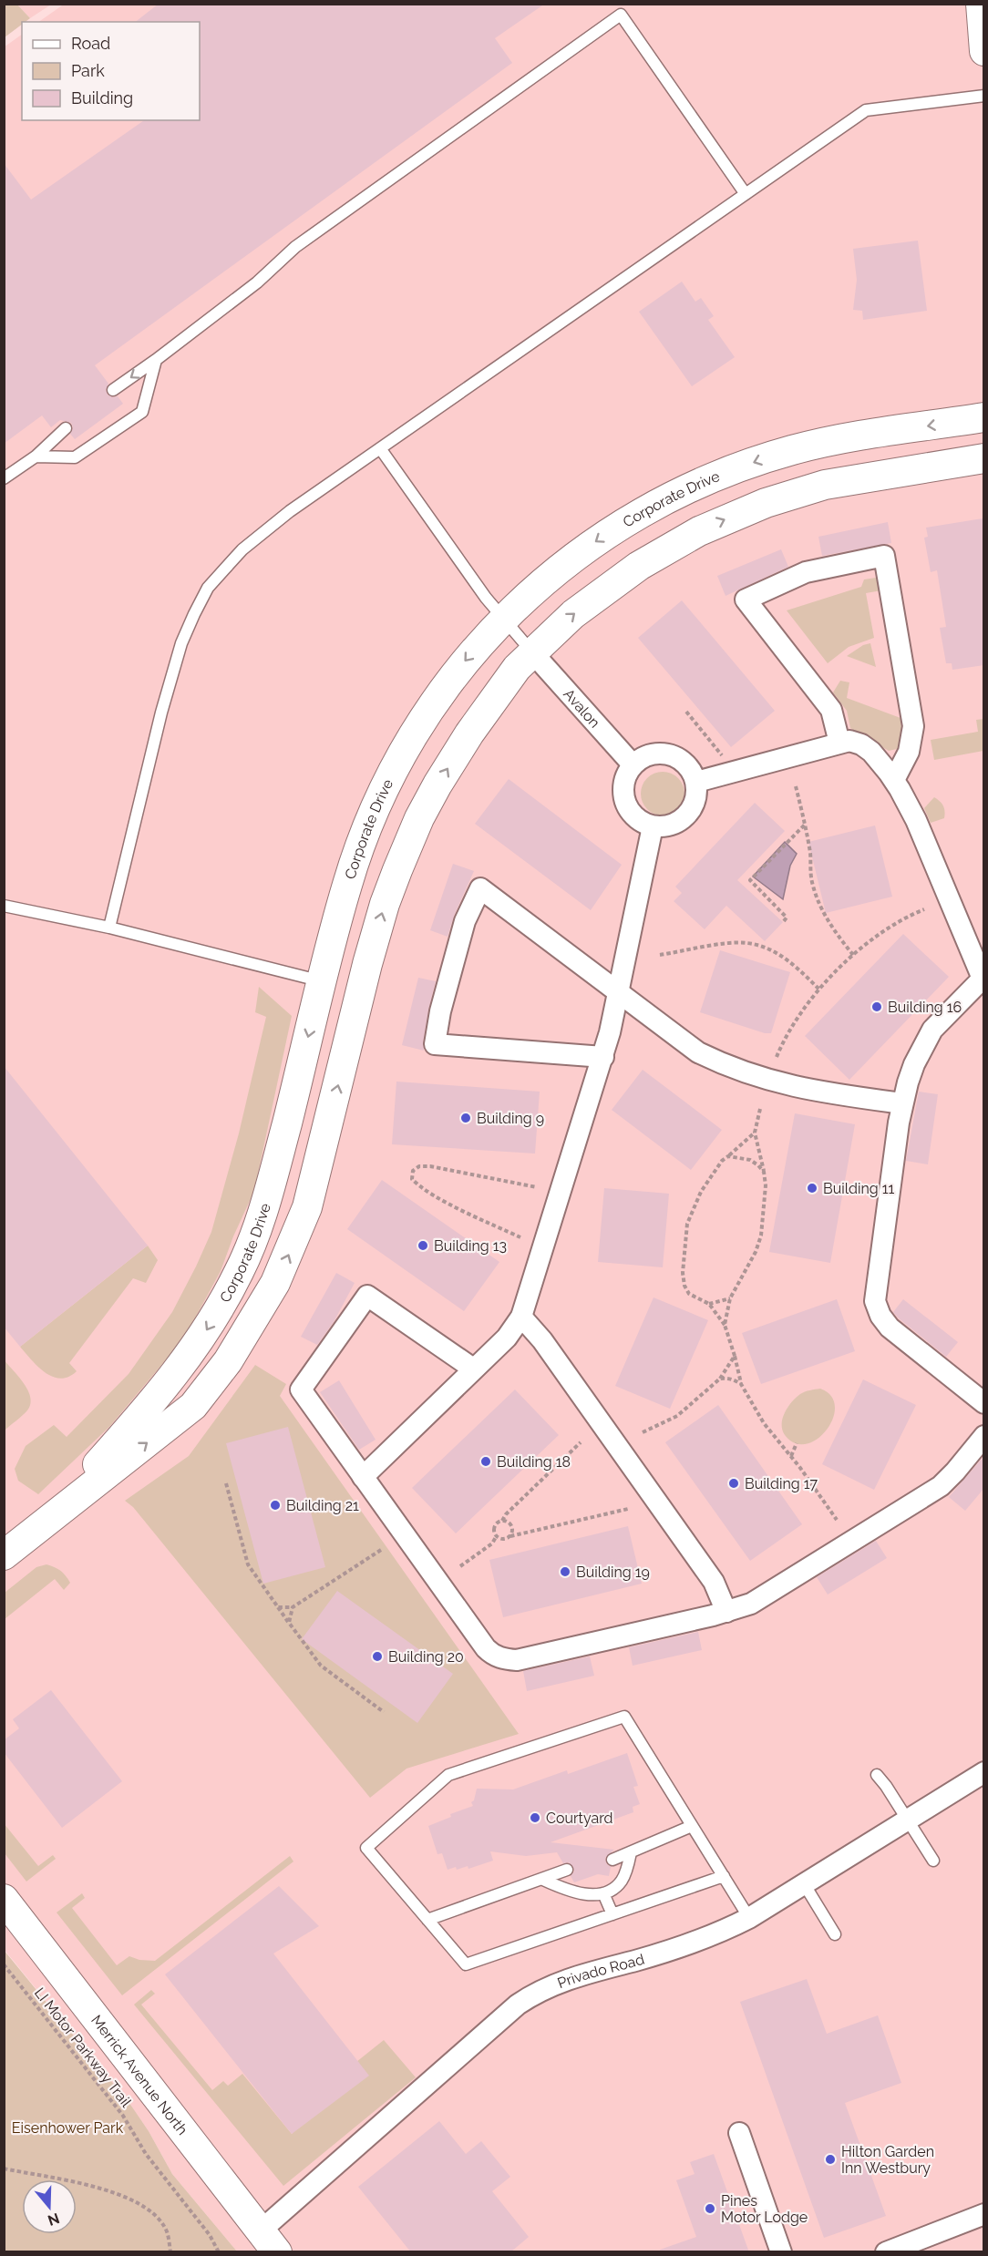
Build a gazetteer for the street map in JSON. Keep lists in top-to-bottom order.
{
  "streets": {
    "main road": ["Corporate Drive", "Merrick Avenue North"],
    "street": ["Avalon", "Privado Road"],
    "path": ["LI Motor Parkway Trail"]
  },
  "crossings": [
    ["Corporate Drive", "Avalon"],
    ["Privado Road", "Merrick Avenue North"]
  ],
  "parks": ["Eisenhower Park"],
  "places": [
    "Building 16",
    "Building 9",
    "Building 11",
    "Building 13",
    "Building 18",
    "Building 17",
    "Building 21",
    "Building 19",
    "Building 20",
    "Courtyard",
    "Hilton Garden Inn Westbury",
    "Pines Motor Lodge"
  ],
  "legend": ["Road", "Park", "Building"],
  "north": "bottom"
}
